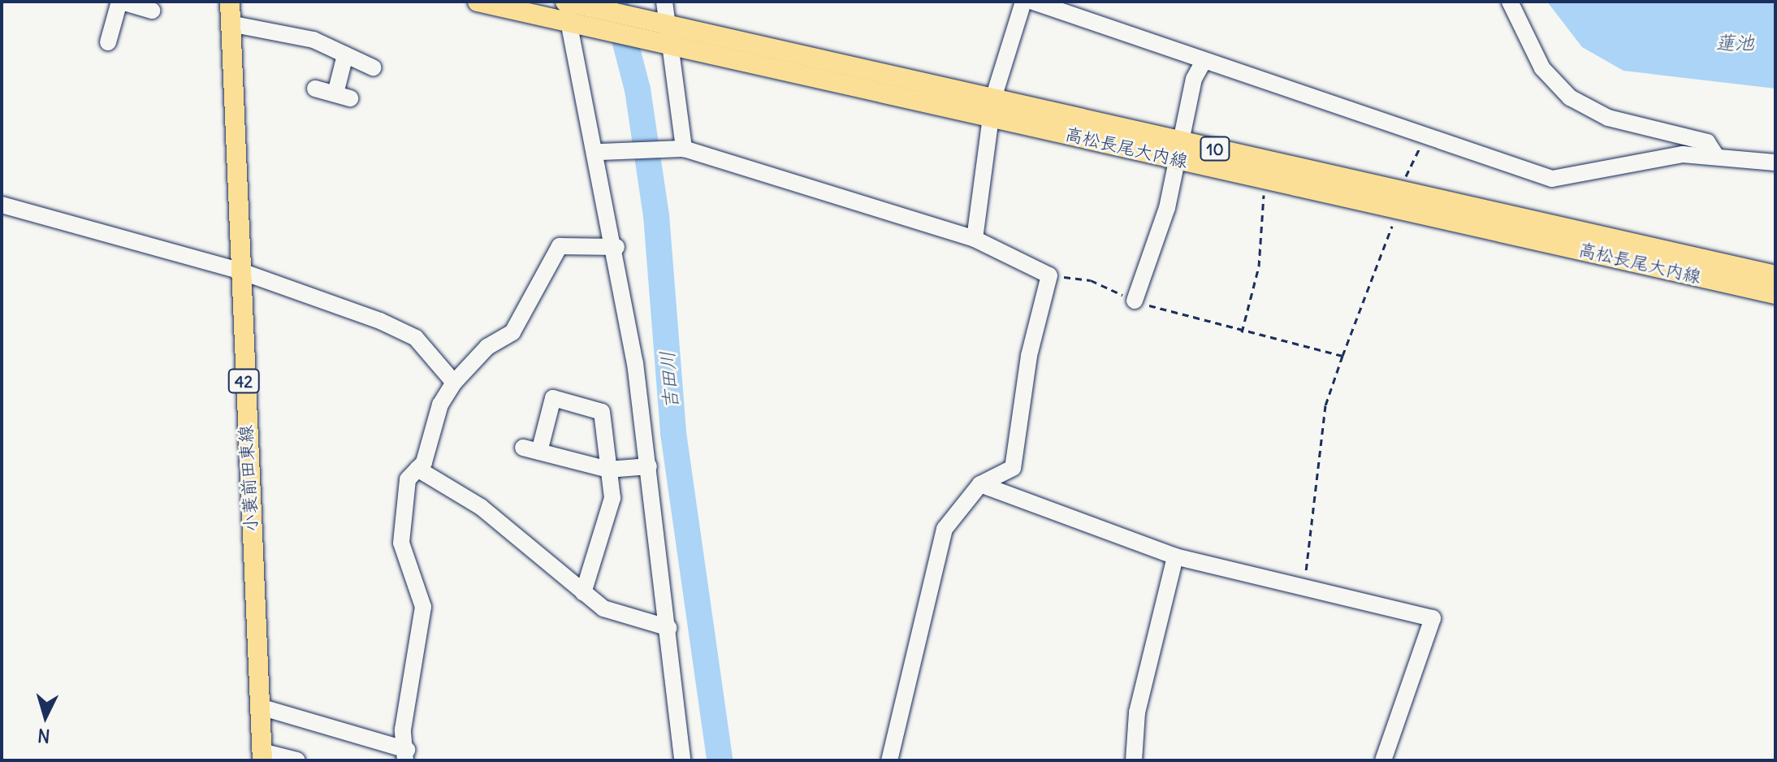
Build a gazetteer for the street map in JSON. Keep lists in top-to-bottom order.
{
  "streets": {
    "main road": [
      "高松長尾大内線",
      "10",
      "42",
      "小蓑前田東線"
    ]
  },
  "water": ["蓮池", "吉田川"],
  "north": "bottom"
}
